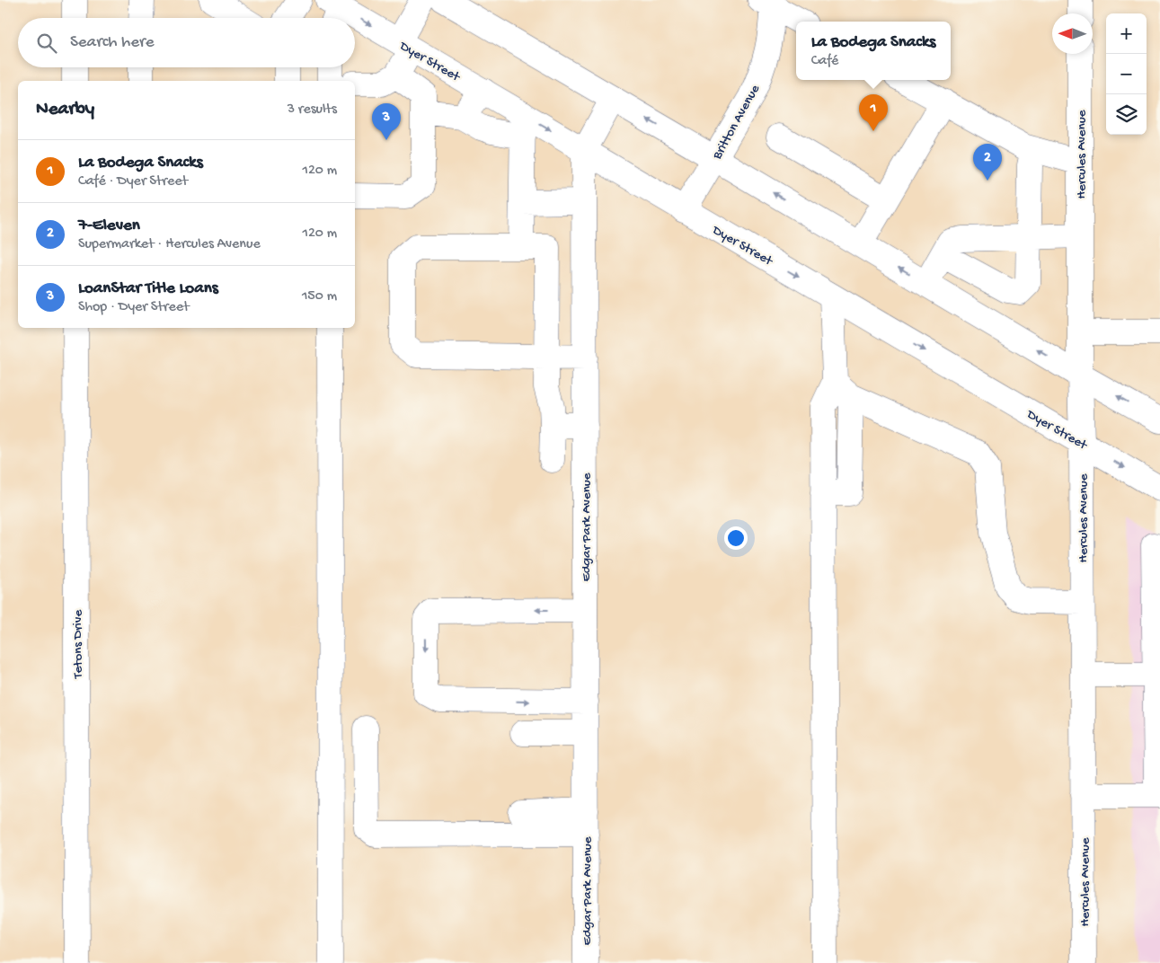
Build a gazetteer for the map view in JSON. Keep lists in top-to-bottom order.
{
  "streets": {
    "street": [
      "Dyer Street",
      "Britton Avenue",
      "Hercules Avenue",
      "Edgar Park Avenue",
      "Tetons Drive"
    ]
  },
  "crossings": [
    ["Dyer Street", "Britton Avenue"],
    ["Dyer Street", "Hercules Avenue"],
    ["Dyer Street", "Edgar Park Avenue"]
  ],
  "north": "left",
  "page": {
    "map_buttons": ["+", "−"],
    "search": "Search here",
    "popup": ["La Bodega Snacks", "Café"],
    "heading": ["Nearby", "3 results"],
    "pins": ["1", "3", "2"],
    "list": [
      {
        "mark": "1",
        "name": "La Bodega Snacks",
        "note": "Café · Dyer Street",
        "value": "120 m"
      },
      {
        "mark": "2",
        "name": "7-Eleven",
        "note": "Supermarket · Hercules Avenue",
        "value": "120 m"
      },
      {
        "mark": "3",
        "name": "LoanStar Title Loans",
        "note": "Shop · Dyer Street",
        "value": "150 m"
      }
    ]
  }
}
